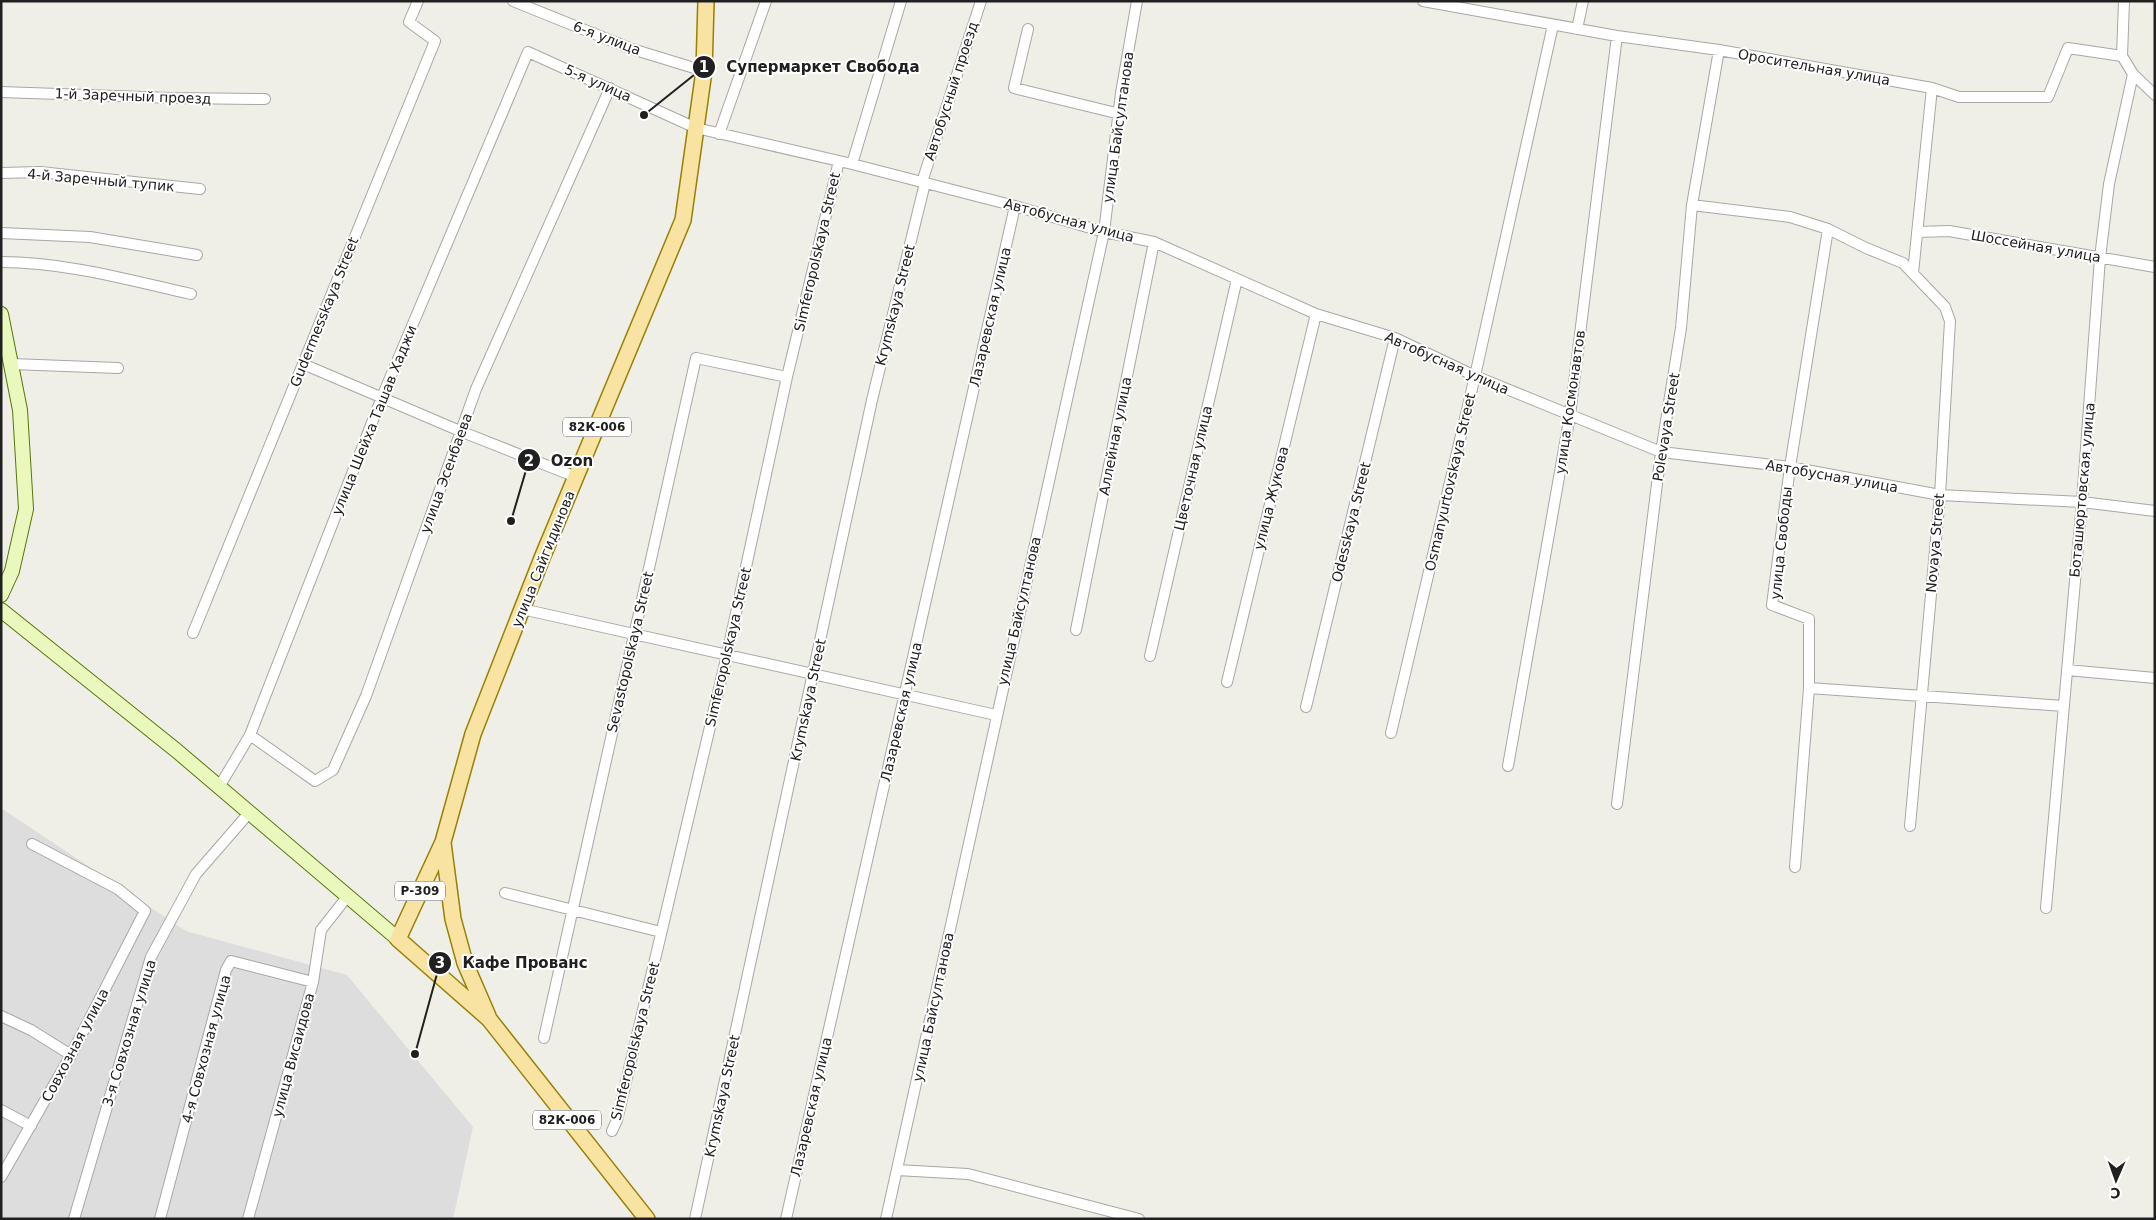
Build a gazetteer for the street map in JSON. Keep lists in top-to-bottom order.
{
  "streets": {
    "main road": ["82К-006", "улица Сайгидинова", "Р-309"],
    "street": [
      "6-я улица",
      "Оросительная улица",
      "5-я улица",
      "Автобусный проезд",
      "1-й Заречный проезд",
      "улица Байсултанова",
      "4-й Заречный тупик",
      "Автобусная улица",
      "Шоссейная улица",
      "Simferopolskaya Street",
      "Krymskaya Street",
      "Gudermesskaya Street",
      "Лазаревская улица",
      "улица Космонавтов",
      "улица Шейха Ташав Хаджи",
      "Polevaya Street",
      "Аллейная улица",
      "Цветочная улица",
      "улица Эсенбаева",
      "Osmanyurtovskaya Street",
      "Боташюртовская улица",
      "улица Жукова",
      "Odesskaya Street",
      "улица Свободы",
      "Novaya Street",
      "Sevastopolskaya Street",
      "3-я Совхозная улица",
      "Совхозная улица",
      "4-я Совхозная улица",
      "улица Висаидова"
    ]
  },
  "crossings": [
    ["6-я улица", "улица Сайгидинова"],
    ["Оросительная улица", "улица Космонавтов"],
    ["Оросительная улица", "Polevaya Street"],
    ["Оросительная улица", "Osmanyurtovskaya Street"],
    ["5-я улица", "Автобусная улица"],
    ["5-я улица", "улица Шейха Ташав Хаджи"],
    ["5-я улица", "улица Эсенбаева"],
    ["5-я улица", "улица Сайгидинова"],
    ["Автобусный проезд", "Автобусная улица"],
    ["Автобусный проезд", "Krymskaya Street"],
    ["улица Байсултанова", "Автобусная улица"],
    ["Автобусная улица", "Simferopolskaya Street"],
    ["Автобусная улица", "Krymskaya Street"],
    ["Автобусная улица", "Лазаревская улица"],
    ["Автобусная улица", "улица Космонавтов"],
    ["Автобусная улица", "Polevaya Street"],
    ["Автобусная улица", "Аллейная улица"],
    ["Автобусная улица", "Цветочная улица"],
    ["Автобусная улица", "Osmanyurtovskaya Street"],
    ["Автобусная улица", "Боташюртовская улица"],
    ["Автобусная улица", "улица Жукова"],
    ["Автобусная улица", "Odesskaya Street"],
    ["Автобусная улица", "улица Свободы"],
    ["Автобусная улица", "Novaya Street"],
    ["Автобусная улица", "улица Сайгидинова"],
    ["Шоссейная улица", "Боташюртовская улица"],
    ["Simferopolskaya Street", "Sevastopolskaya Street"],
    ["улица Шейха Ташав Хаджи", "улица Эсенбаева"],
    ["82К-006", "улица Сайгидинова"],
    ["Polevaya Street", "Novaya Street"],
    ["улица Свободы", "Novaya Street"],
    ["4-я Совхозная улица", "улица Висаидова"]
  ],
  "places": ["Супермаркет Свобода", "Ozon", "Кафе Прованс"],
  "north": "bottom"
}
